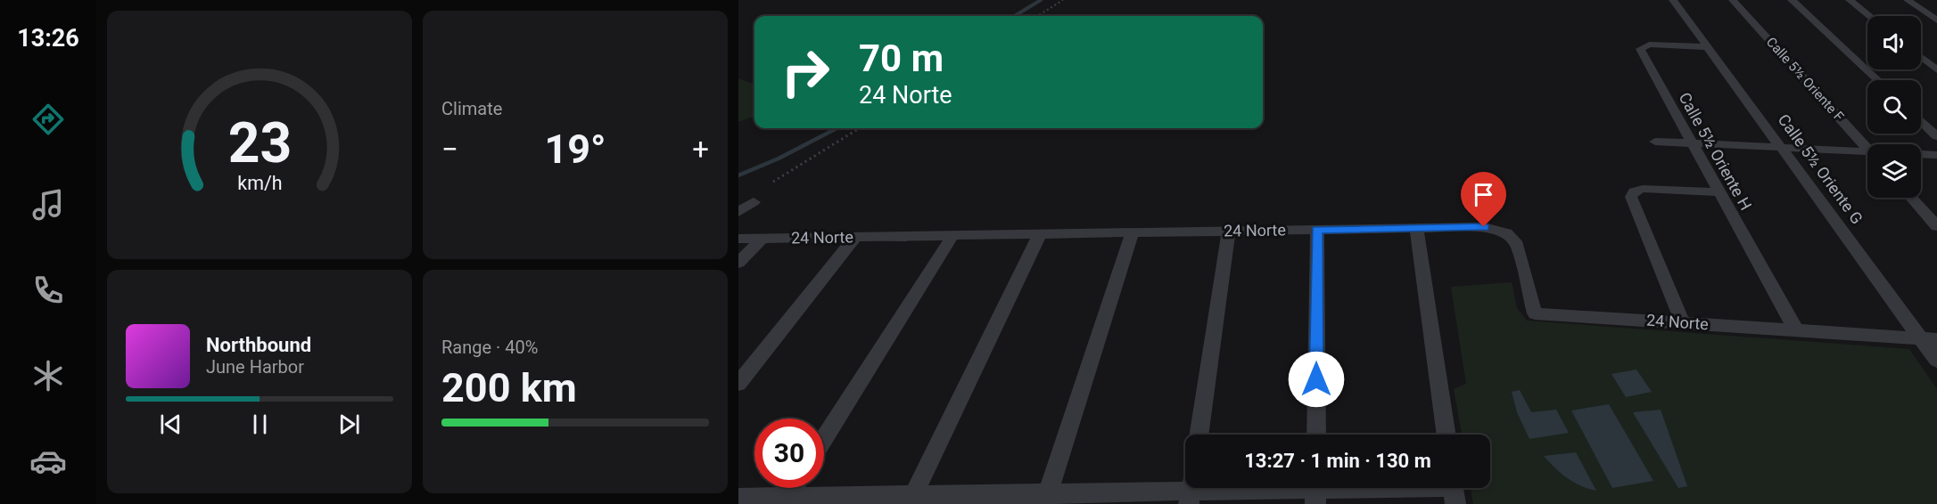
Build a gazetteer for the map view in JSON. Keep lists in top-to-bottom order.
{
  "streets": {
    "street": [
      "Calle 5½ Oriente F",
      "Calle 5½ Oriente H",
      "Calle 5½ Oriente G",
      "24 Norte"
    ]
  },
  "crossings": [
    ["Calle 5½ Oriente H", "Calle 5½ Oriente G"],
    ["Calle 5½ Oriente H", "24 Norte"],
    ["Calle 5½ Oriente G", "24 Norte"]
  ],
  "page": {
    "tabs": "13:26",
    "tile": [
      "Climate",
      ["Range · 40%", "200 km"]
    ],
    "turn": ["70 m", "24 Norte"],
    "heat": ["−", "19°", "+"],
    "song": ["Northbound", "June Harbor"],
    "limit": "30",
    "trip": "13:27 · 1 min · 130 m",
    "gauge": ["23", "km/h"]
  }
}
